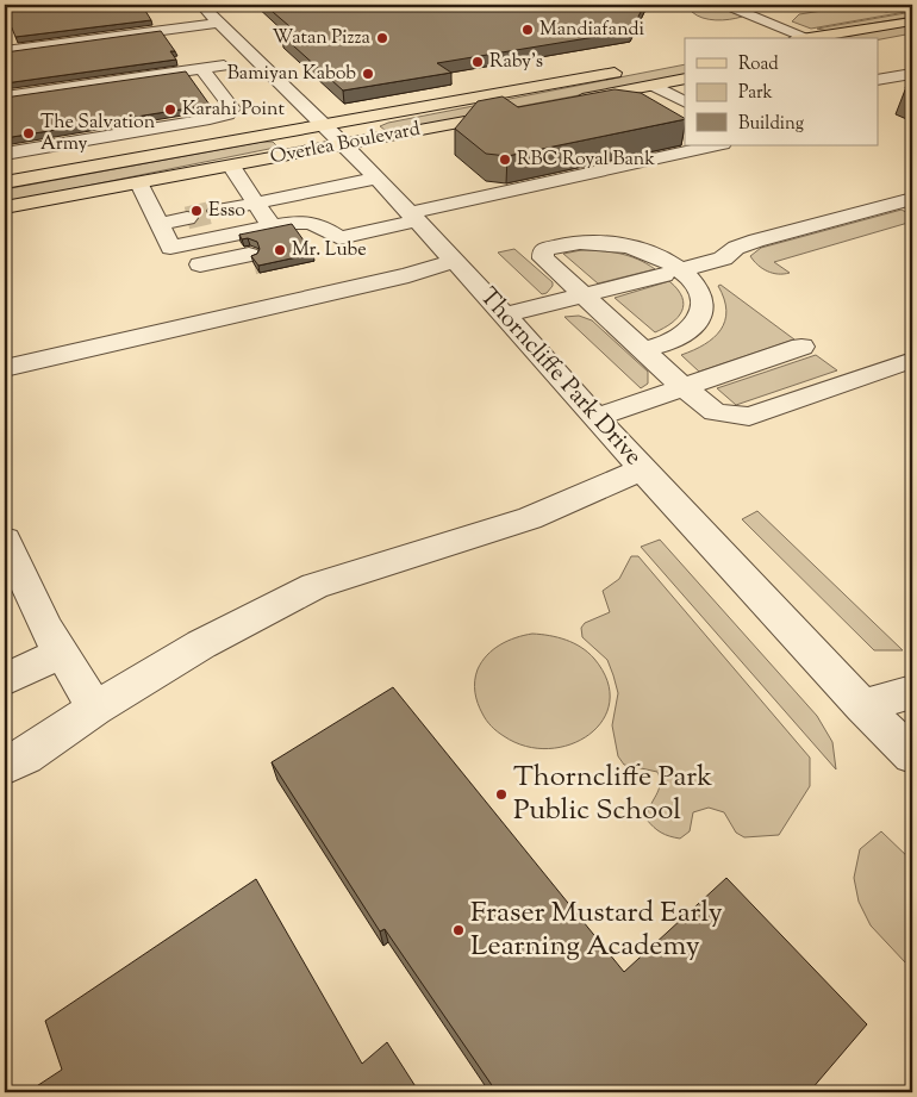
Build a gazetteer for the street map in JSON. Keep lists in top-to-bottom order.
{
  "streets": {
    "main road": ["Overlea Boulevard"],
    "street": ["Thorncliffe Park Drive"]
  },
  "crossings": [
    ["Overlea Boulevard", "Thorncliffe Park Drive"]
  ],
  "places": [
    "Mandiafandi",
    "Watan Pizza",
    "Raby's",
    "Bamiyan Kabob",
    "Karahi Point",
    "The Salvation Army",
    "RBC Royal Bank",
    "Esso",
    "Mr. Lube",
    "Thorncliffe Park Public School",
    "Fraser Mustard Early Learning Academy"
  ],
  "legend": ["Road", "Park", "Building"]
}
